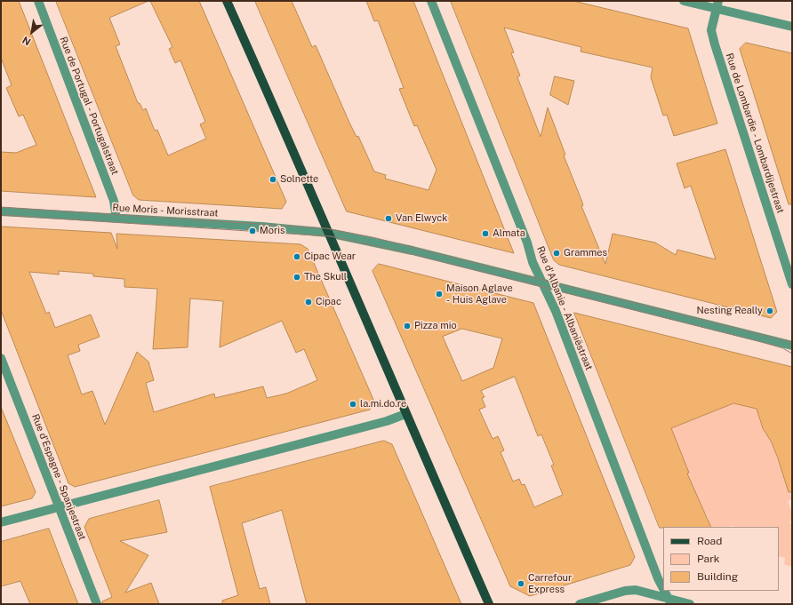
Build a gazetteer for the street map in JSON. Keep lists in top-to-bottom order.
{
  "streets": {
    "street": [
      "Rue de Portugal - Portugalstraat",
      "Rue de Lombardie - Lombardijestraat",
      "Rue Moris - Morisstraat",
      "Rue d'Albanie - Albaniëstraat",
      "Rue d'Espagne - Spanjestraat"
    ]
  },
  "crossings": [
    ["Rue de Portugal - Portugalstraat", "Rue Moris - Morisstraat"],
    ["Rue Moris - Morisstraat", "Rue d'Albanie - Albaniëstraat"]
  ],
  "places": [
    "Solnette",
    "Van Elwyck",
    "Moris",
    "Almata",
    "Grammes",
    "Cipac Wear",
    "The Skull",
    "Maison Aglave - Huis Aglave",
    "Cipac",
    "Nesting Really",
    "Pizza mio",
    "la.mi.do.re",
    "Carrefour Express"
  ],
  "legend": ["Road", "Park", "Building"],
  "north": "bottom left"
}
